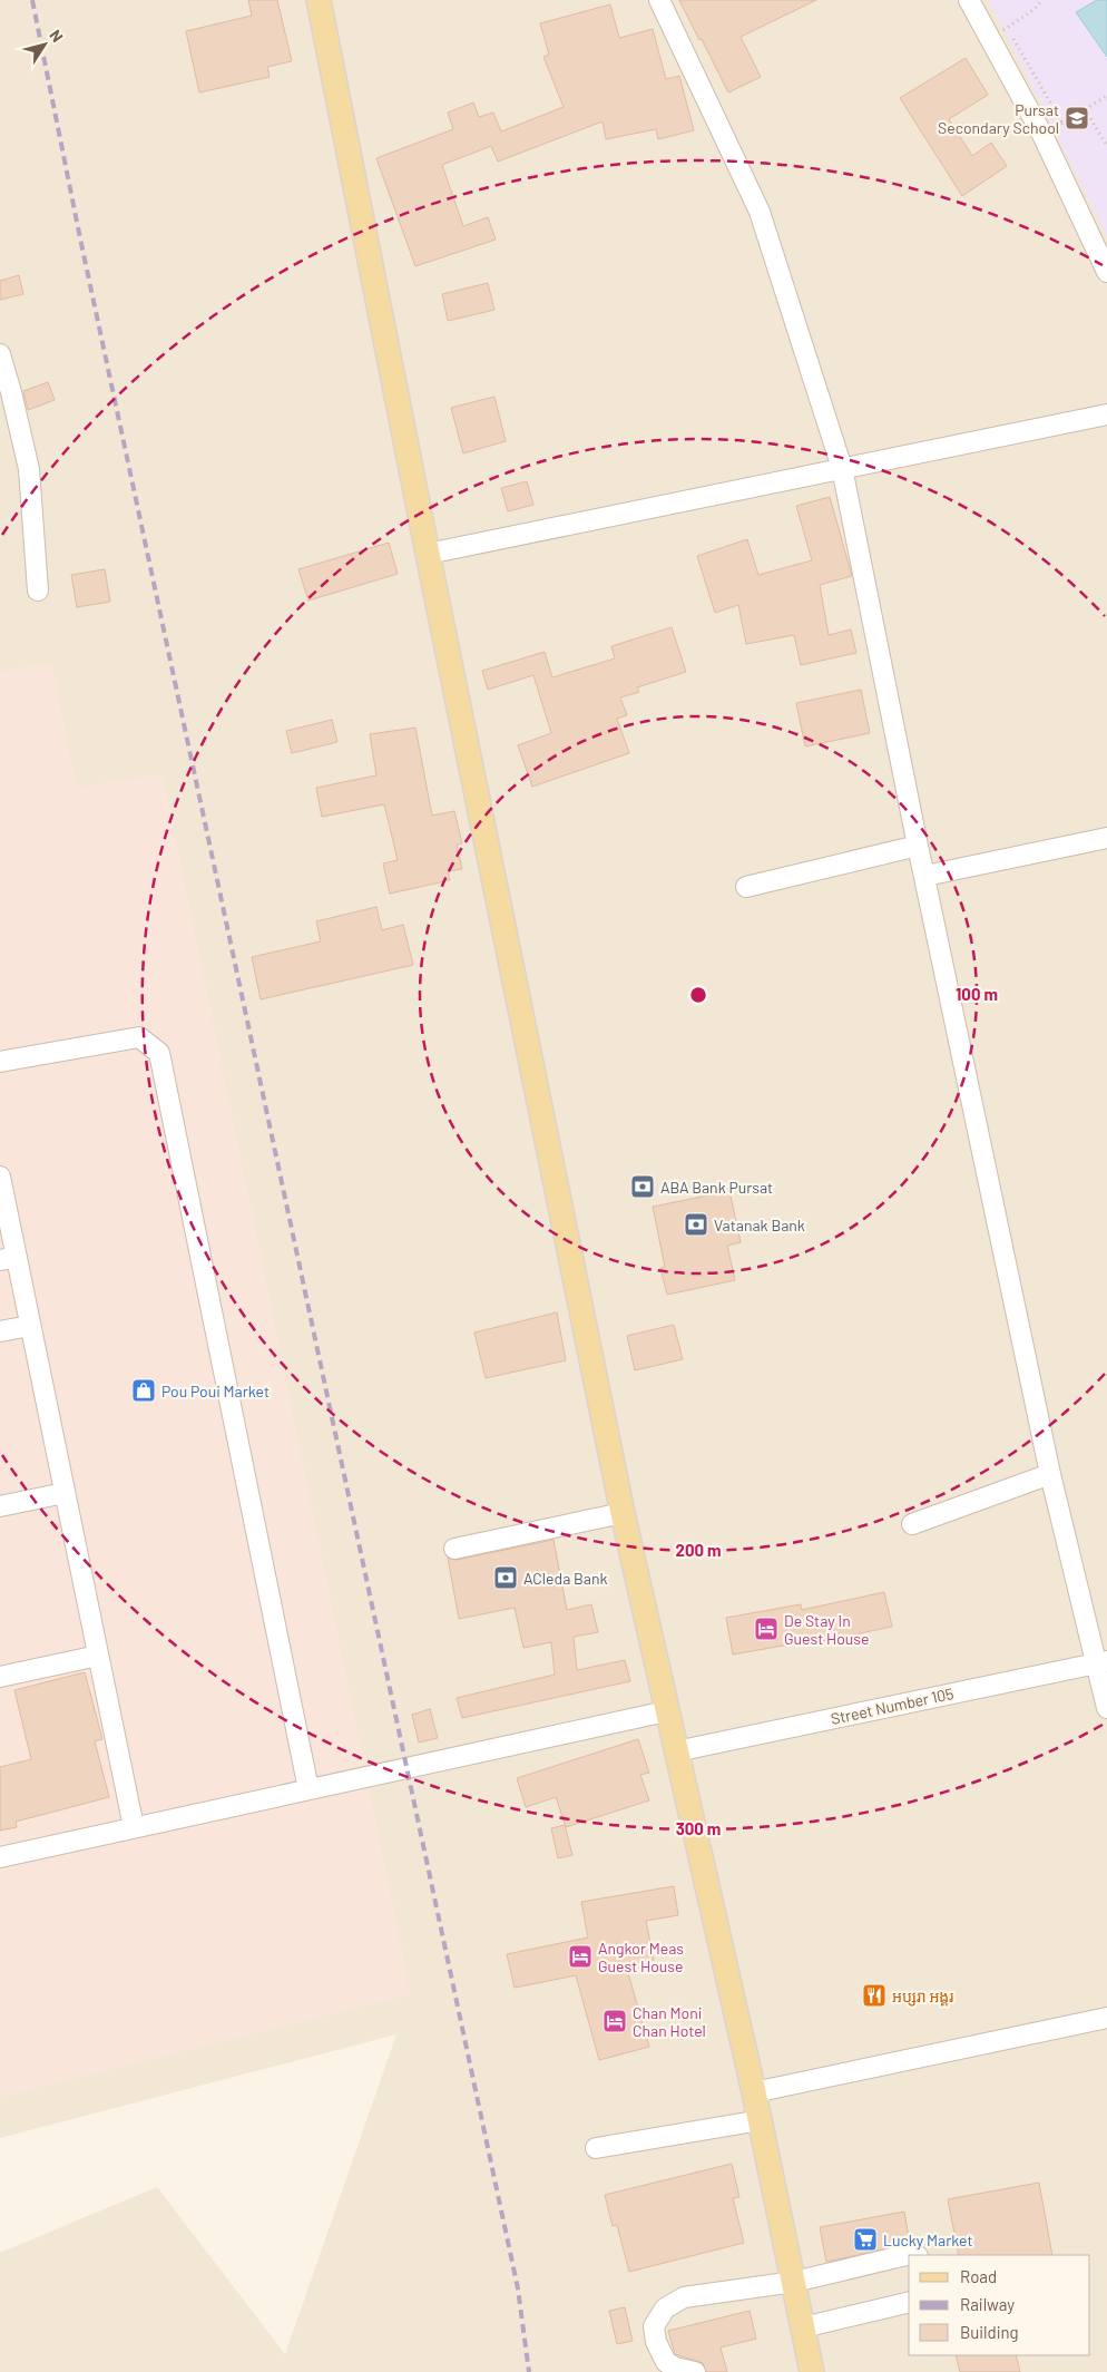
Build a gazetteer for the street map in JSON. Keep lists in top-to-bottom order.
{
  "streets": {
    "street": ["Street Number 105"]
  },
  "places": {
    "school or university": ["Pursat Secondary School"],
    "bank": ["ABA Bank Pursat", "Vatanak Bank", "ACleda Bank"],
    "shop": ["Pou Poui Market"],
    "hotel": ["De Stay In Guest House", "Angkor Meas Guest House", "Chan Moni Chan Hotel"],
    "restaurant": ["អប្សរា អង្គរ"],
    "supermarket": ["Lucky Market"]
  },
  "legend": ["Road", "Railway", "Building"],
  "north": "top right",
  "rings": ["100 m", "200 m", "300 m"]
}
